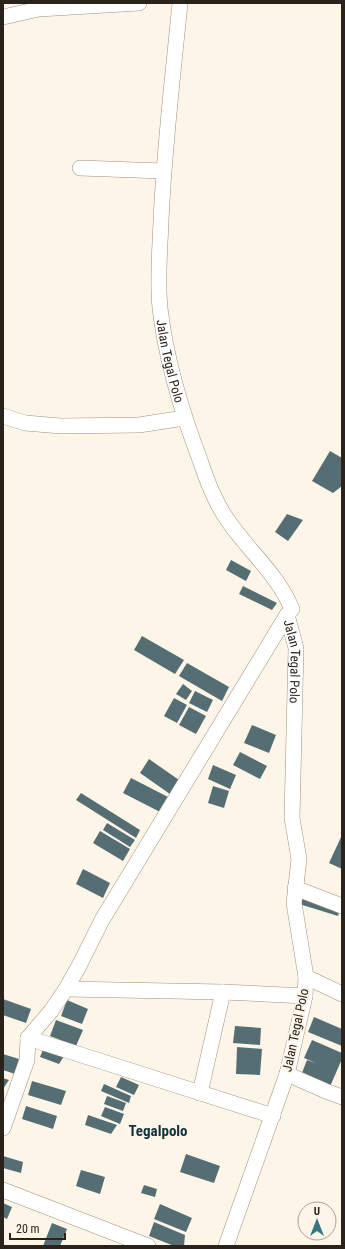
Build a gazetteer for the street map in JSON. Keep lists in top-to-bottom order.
{
  "streets": {
    "street": ["Jalan Tegal Polo"]
  },
  "districts": ["Tegalpolo"],
  "scale_bar": "20 m",
  "north": "top"
}
